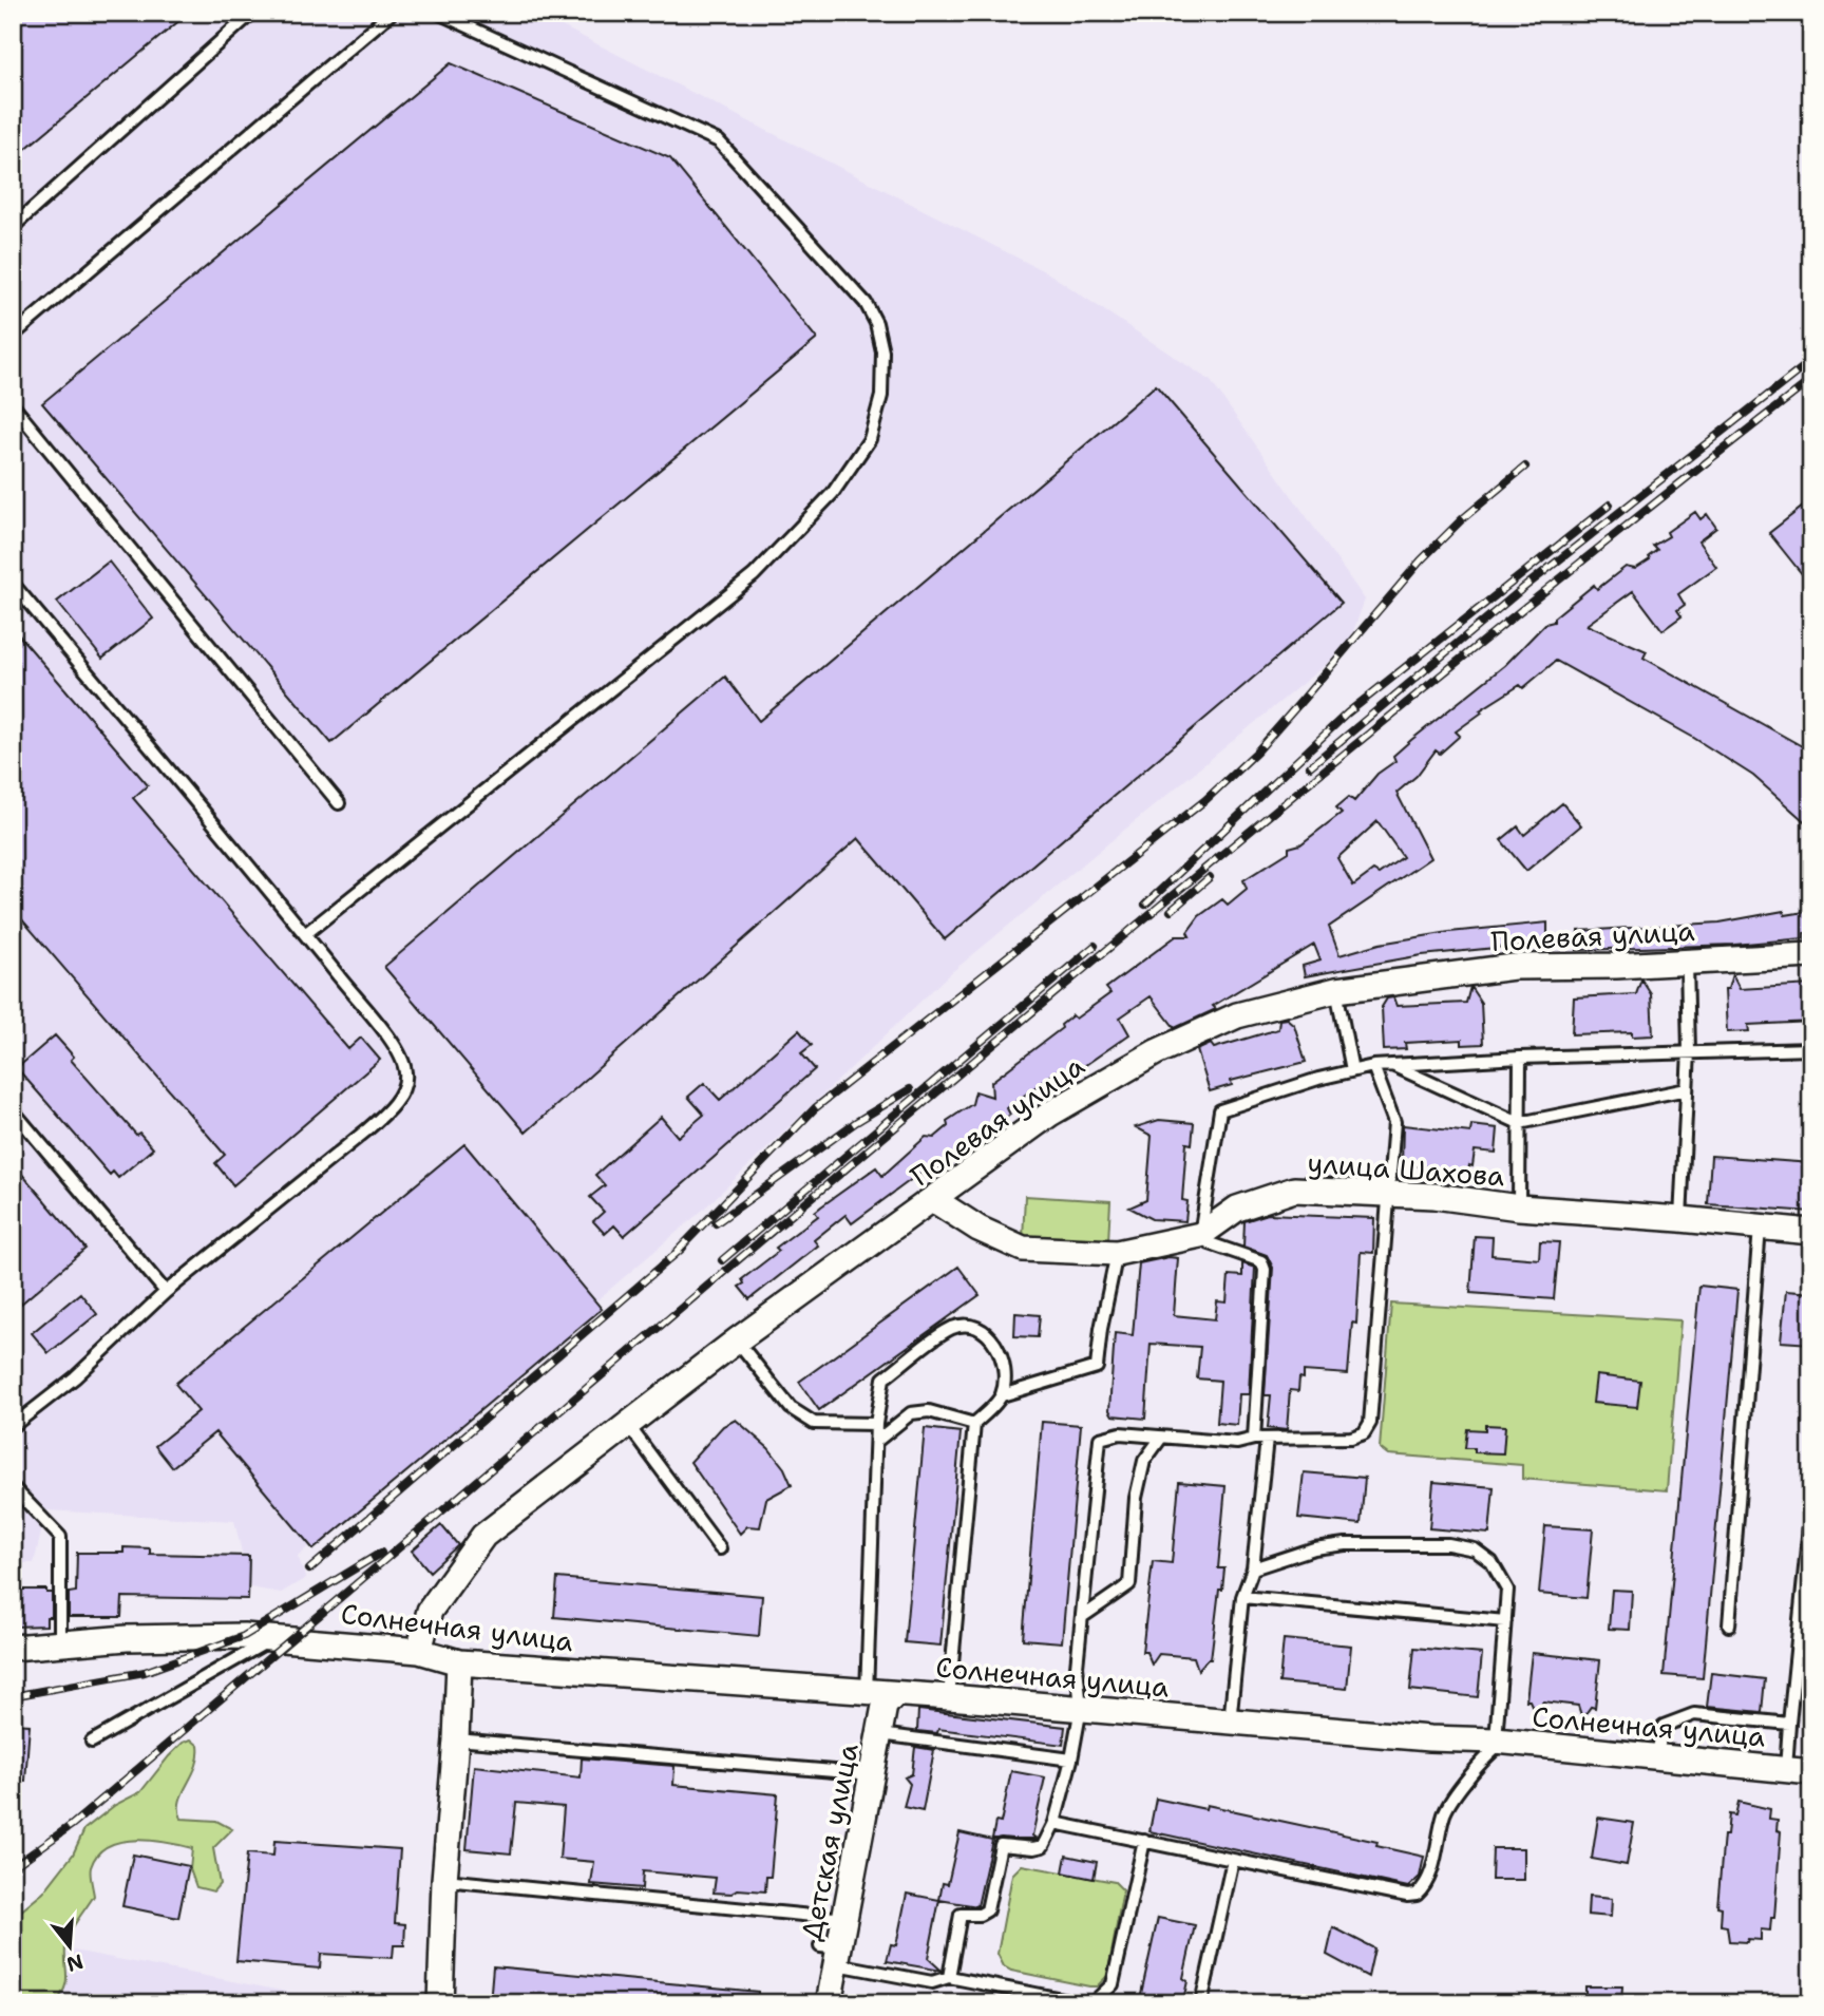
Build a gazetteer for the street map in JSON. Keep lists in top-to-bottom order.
{
  "streets": {
    "street": [
      "Полевая улица",
      "улица Шахова",
      "Солнечная улица",
      "Детская улица"
    ]
  },
  "crossings": [
    ["Полевая улица", "улица Шахова"],
    ["Полевая улица", "Солнечная улица"],
    ["Солнечная улица", "Детская улица"]
  ],
  "north": "bottom"
}
